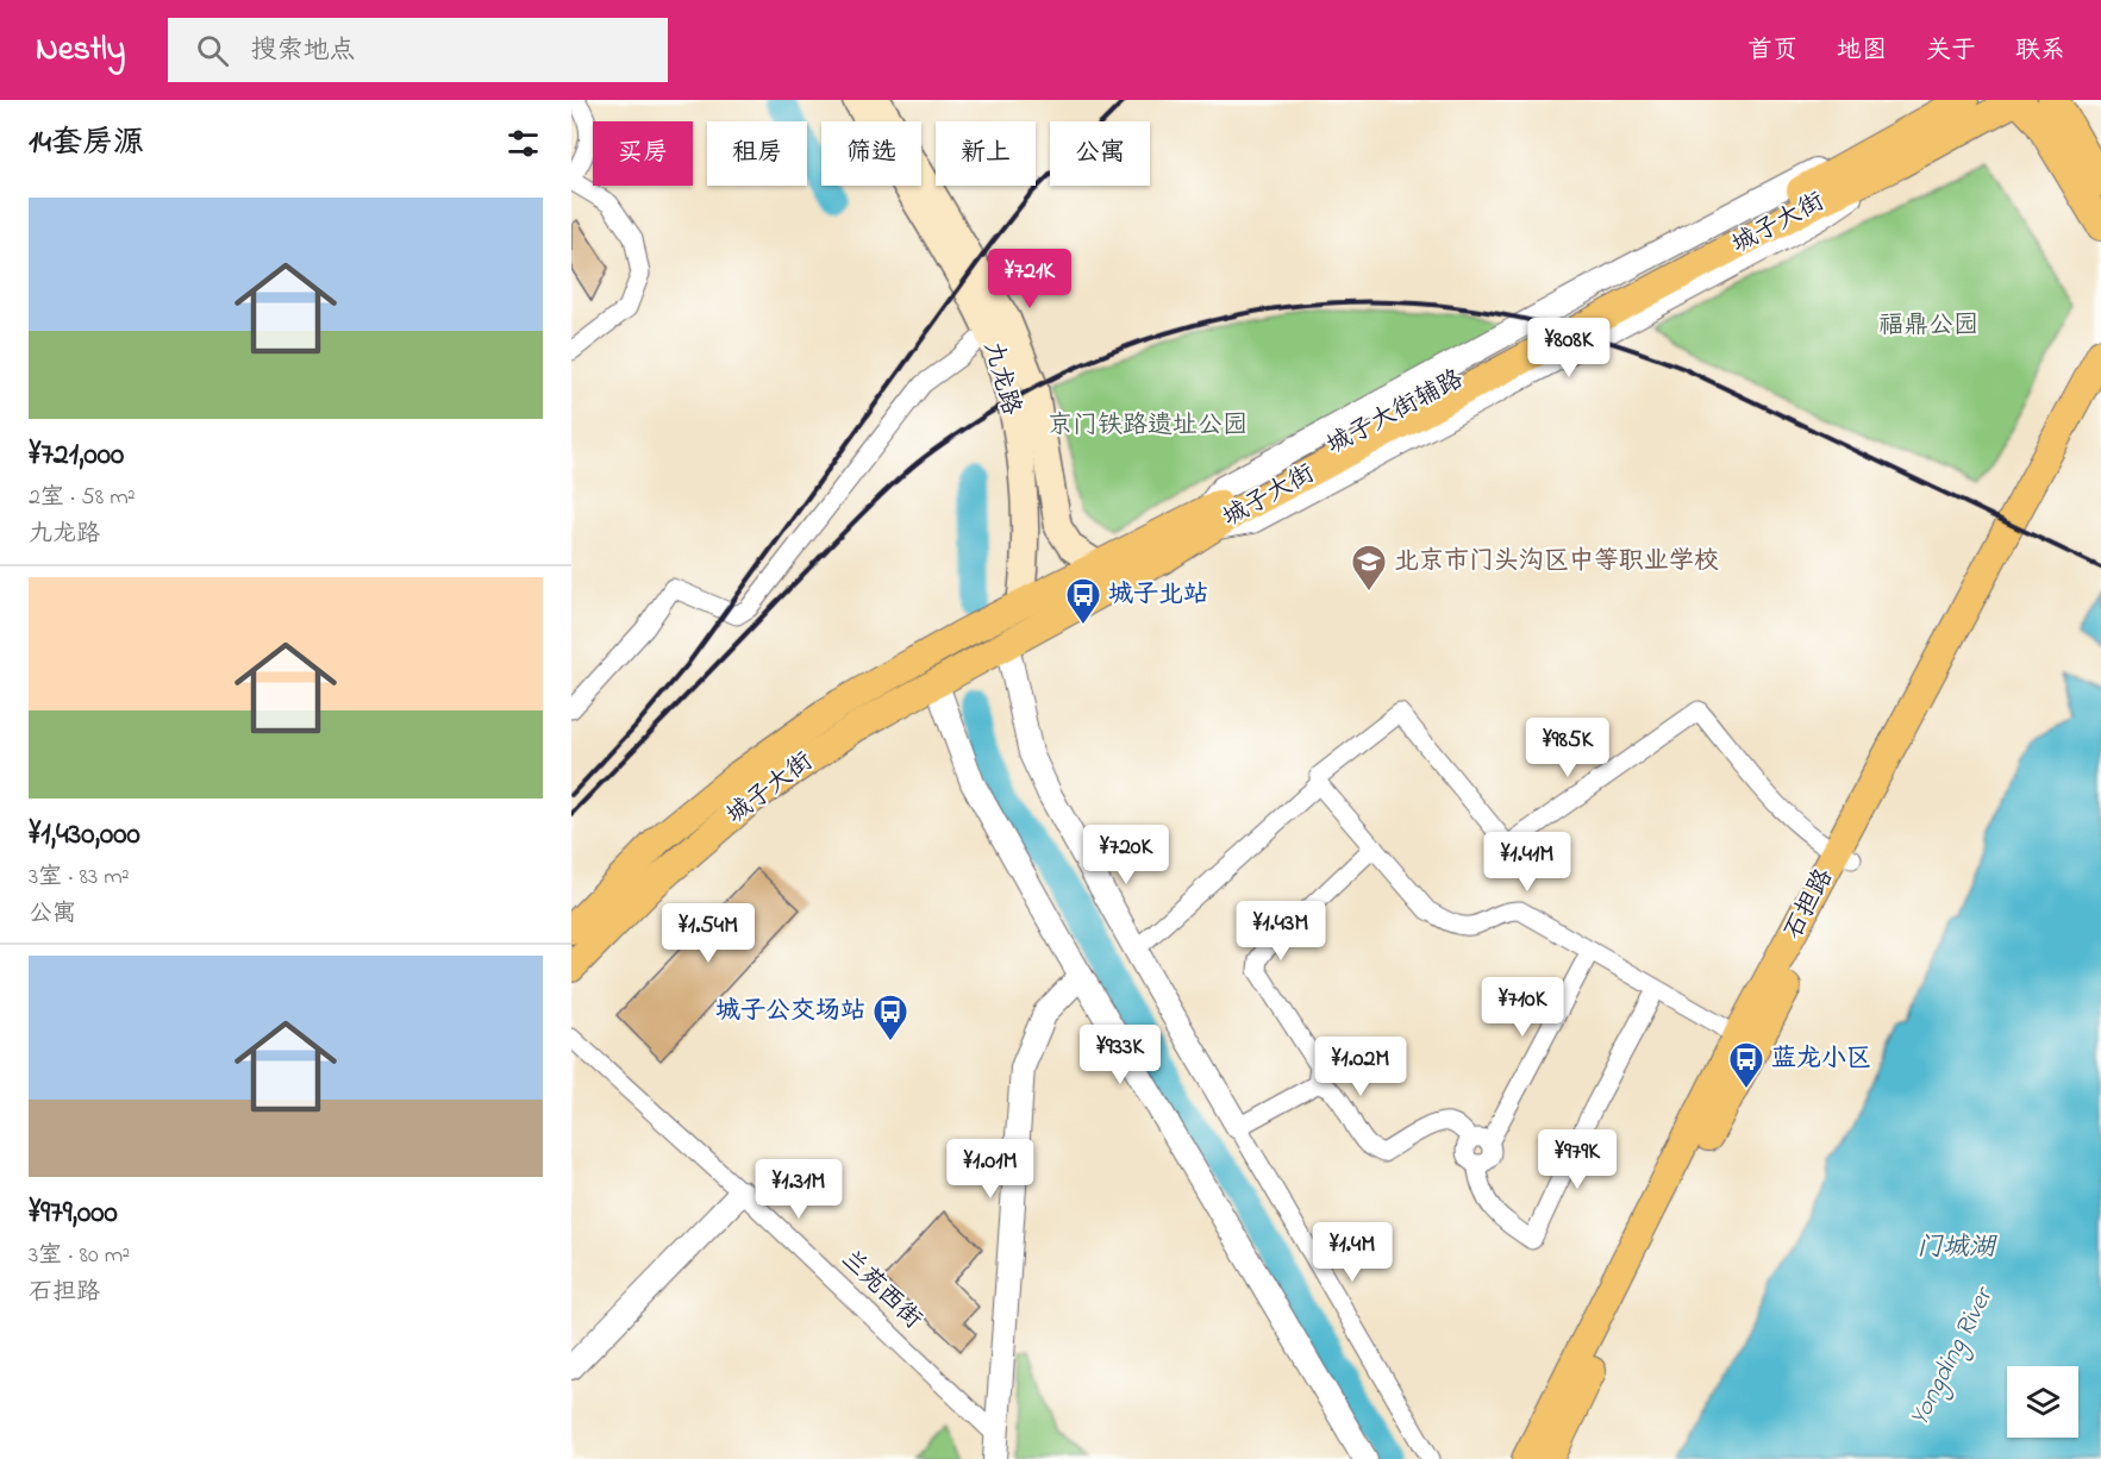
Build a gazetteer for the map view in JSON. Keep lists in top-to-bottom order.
{
  "streets": {
    "main road": ["城子大街", "九龙路", "石担路"],
    "street": ["兰苑西街"]
  },
  "crossings": [
    ["城子大街", "九龙路"]
  ],
  "water": ["门城湖", "Yongding River"],
  "parks": ["福鼎公园", "京门铁路遗址公园"],
  "places": {
    "school or university": ["北京市门头沟区中等职业学校"],
    "bus stop": ["城子北站", "城子公交场站", "蓝龙小区"]
  },
  "page": {
    "header": "Nestly",
    "search": "搜索地点",
    "nav": [
      "首页",
      "地图",
      "关于",
      "联系"
    ],
    "heading": "14套房源",
    "chip": [
      "买房",
      "租房",
      "筛选",
      "新上",
      "公寓"
    ],
    "list": [
      {
        "name": "¥721,000",
        "note": "2室 · 58 m² · 九龙路"
      },
      {
        "name": "¥1,430,000",
        "note": "3室 · 83 m² · 公寓"
      },
      {
        "name": "¥979,000",
        "note": "3室 · 80 m² · 石担路"
      }
    ],
    "price": [
      "¥721K",
      "¥808K",
      "¥985K",
      "¥720K",
      "¥1.41M",
      "¥1.43M",
      "¥1.54M",
      "¥710K",
      "¥933K",
      "¥1.02M",
      "¥979K",
      "¥1.01M",
      "¥1.31M",
      "¥1.4M"
    ]
  }
}
